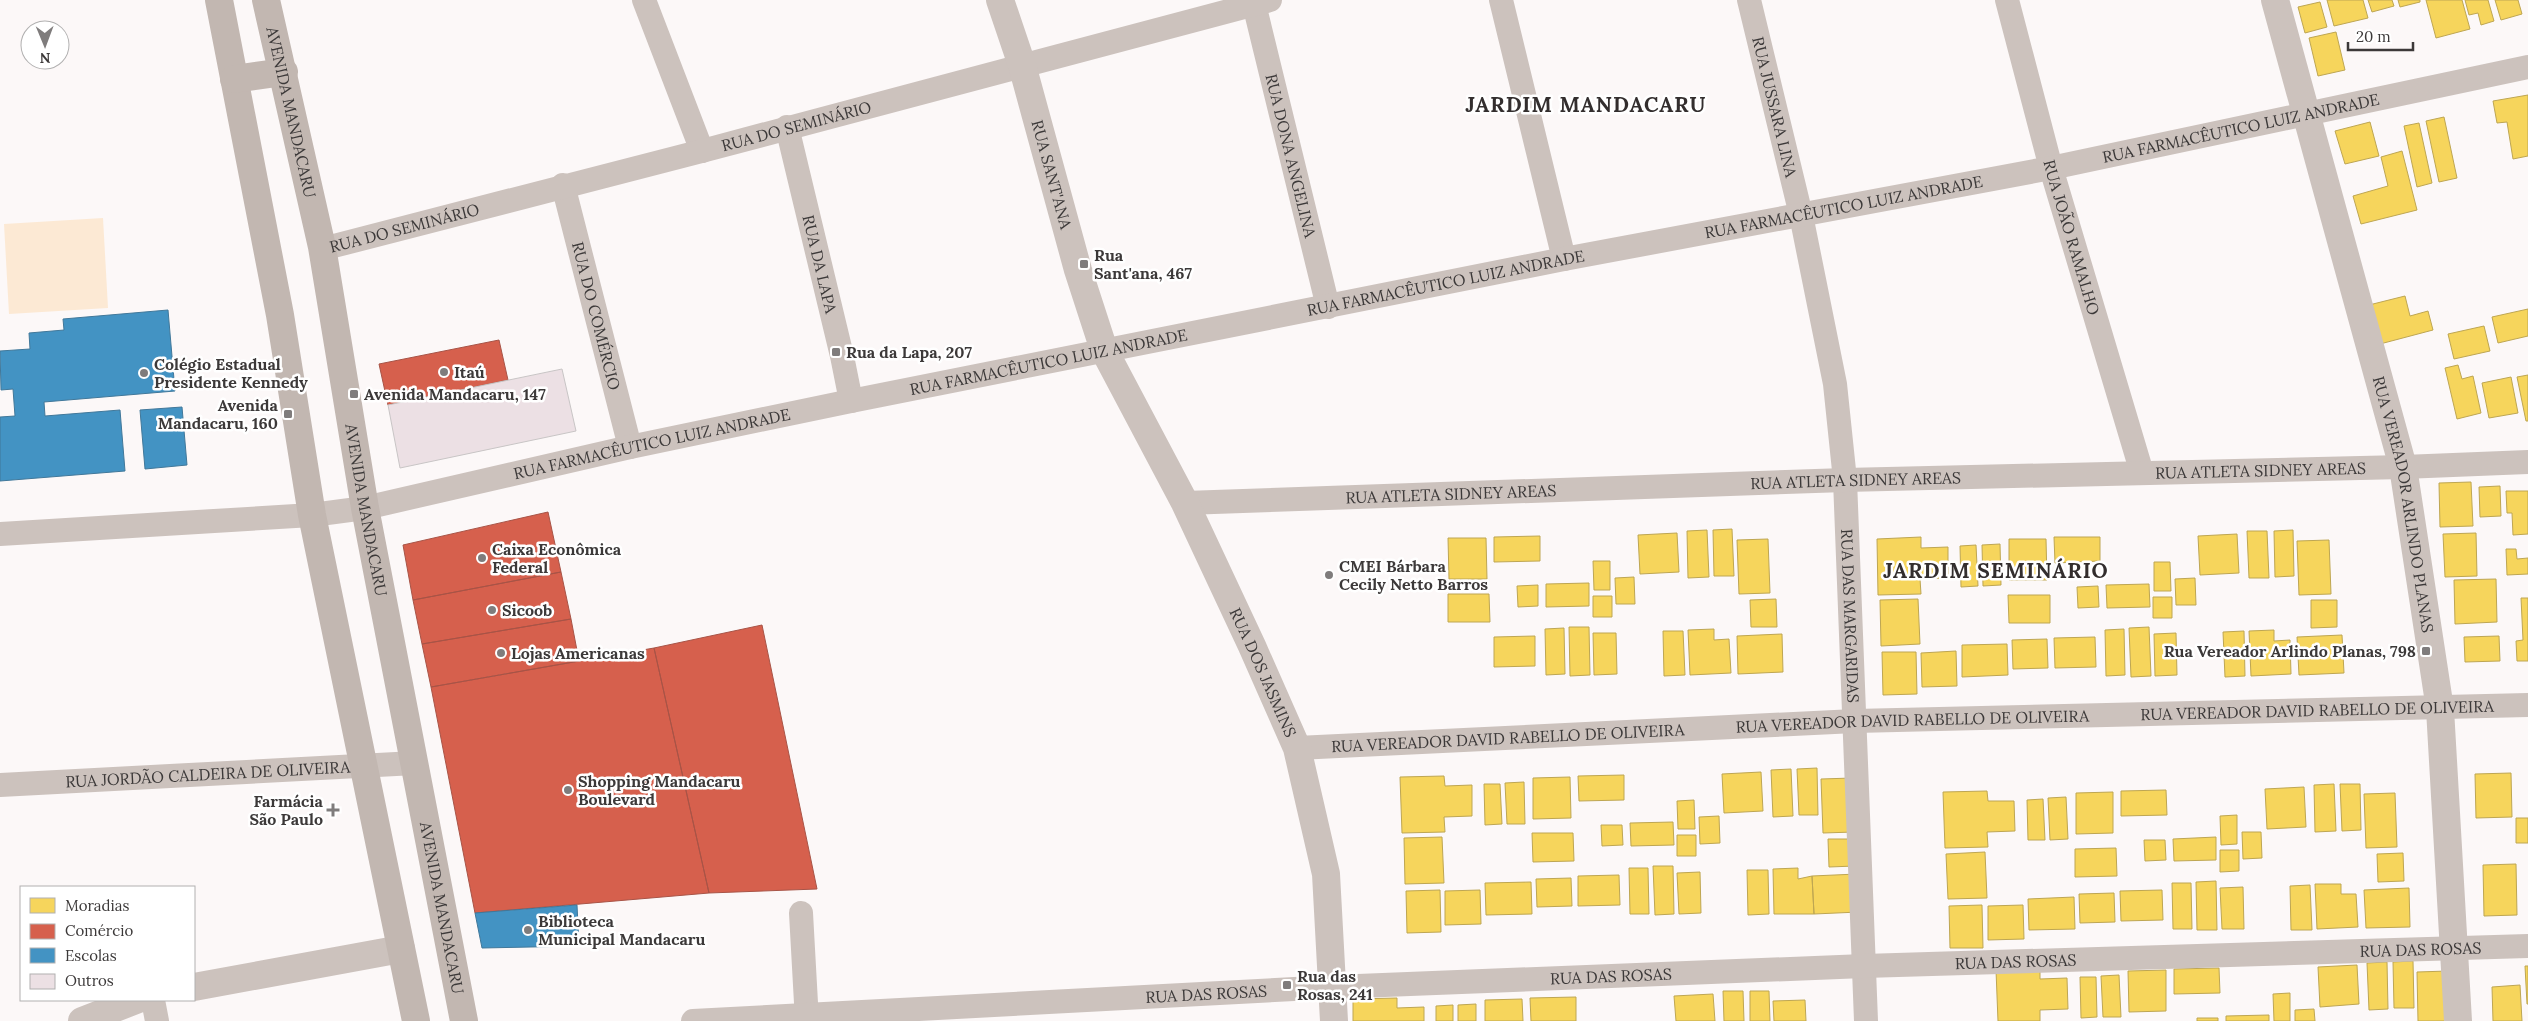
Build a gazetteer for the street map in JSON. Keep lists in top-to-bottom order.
{
  "streets": {
    "main road": ["AVENIDA MANDACARU"],
    "street": [
      "RUA JUSSARA LINA",
      "RUA DO SEMINÁRIO",
      "RUA FARMACÊUTICO LUIZ ANDRADE",
      "RUA DONA ANGELINA",
      "RUA SANT'ANA",
      "RUA JOÃO RAMALHO",
      "RUA DA LAPA",
      "RUA DO COMÉRCIO",
      "RUA ATLETA SIDNEY AREAS",
      "RUA VEREADOR ARLINDO PLANAS",
      "RUA DAS MARGARIDAS",
      "RUA DOS JASMINS",
      "RUA VEREADOR DAVID RABELLO DE OLIVEIRA",
      "RUA JORDÃO CALDEIRA DE OLIVEIRA",
      "RUA DAS ROSAS"
    ]
  },
  "crossings": [
    ["RUA JUSSARA LINA", "RUA FARMACÊUTICO LUIZ ANDRADE"],
    ["RUA JUSSARA LINA", "RUA DAS MARGARIDAS"],
    ["AVENIDA MANDACARU", "RUA DO SEMINÁRIO"],
    ["AVENIDA MANDACARU", "RUA FARMACÊUTICO LUIZ ANDRADE"],
    ["AVENIDA MANDACARU", "RUA JORDÃO CALDEIRA DE OLIVEIRA"],
    ["RUA DO SEMINÁRIO", "RUA DONA ANGELINA"],
    ["RUA DO SEMINÁRIO", "RUA SANT'ANA"],
    ["RUA DO SEMINÁRIO", "RUA DA LAPA"],
    ["RUA DO SEMINÁRIO", "RUA DO COMÉRCIO"],
    ["RUA FARMACÊUTICO LUIZ ANDRADE", "RUA DONA ANGELINA"],
    ["RUA FARMACÊUTICO LUIZ ANDRADE", "RUA SANT'ANA"],
    ["RUA FARMACÊUTICO LUIZ ANDRADE", "RUA JOÃO RAMALHO"],
    ["RUA FARMACÊUTICO LUIZ ANDRADE", "RUA DA LAPA"],
    ["RUA FARMACÊUTICO LUIZ ANDRADE", "RUA DO COMÉRCIO"],
    ["RUA FARMACÊUTICO LUIZ ANDRADE", "RUA VEREADOR ARLINDO PLANAS"],
    ["RUA FARMACÊUTICO LUIZ ANDRADE", "RUA DAS MARGARIDAS"],
    ["RUA FARMACÊUTICO LUIZ ANDRADE", "RUA DOS JASMINS"],
    ["RUA SANT'ANA", "RUA DOS JASMINS"],
    ["RUA JOÃO RAMALHO", "RUA ATLETA SIDNEY AREAS"],
    ["RUA ATLETA SIDNEY AREAS", "RUA VEREADOR ARLINDO PLANAS"],
    ["RUA ATLETA SIDNEY AREAS", "RUA DAS MARGARIDAS"],
    ["RUA ATLETA SIDNEY AREAS", "RUA DOS JASMINS"],
    ["RUA VEREADOR ARLINDO PLANAS", "RUA VEREADOR DAVID RABELLO DE OLIVEIRA"],
    ["RUA VEREADOR ARLINDO PLANAS", "RUA DAS ROSAS"],
    ["RUA DAS MARGARIDAS", "RUA VEREADOR DAVID RABELLO DE OLIVEIRA"],
    ["RUA DAS MARGARIDAS", "RUA DAS ROSAS"],
    ["RUA DOS JASMINS", "RUA VEREADOR DAVID RABELLO DE OLIVEIRA"],
    ["RUA DOS JASMINS", "RUA DAS ROSAS"]
  ],
  "districts": ["JARDIM MANDACARU", "JARDIM SEMINÁRIO"],
  "places": {
    "transit": [
      "Rua Sant'ana, 467",
      "Rua da Lapa, 207",
      "Avenida Mandacaru, 147",
      "Avenida Mandacaru, 160",
      "Rua Vereador Arlindo Planas, 798",
      "Rua das Rosas, 241"
    ],
    "other": [
      "Itaú",
      "Colégio Estadual Presidente Kennedy",
      "Caixa Econômica Federal",
      "CMEI Bárbara Cecily Netto Barros",
      "Sicoob",
      "Lojas Americanas",
      "Shopping Mandacaru Boulevard",
      "Biblioteca Municipal Mandacaru"
    ],
    "health": ["Farmácia São Paulo"]
  },
  "legend": [
    "Moradias",
    "Comércio",
    "Escolas",
    "Outros"
  ],
  "scale_bar": "20 m",
  "north": "bottom"
}
